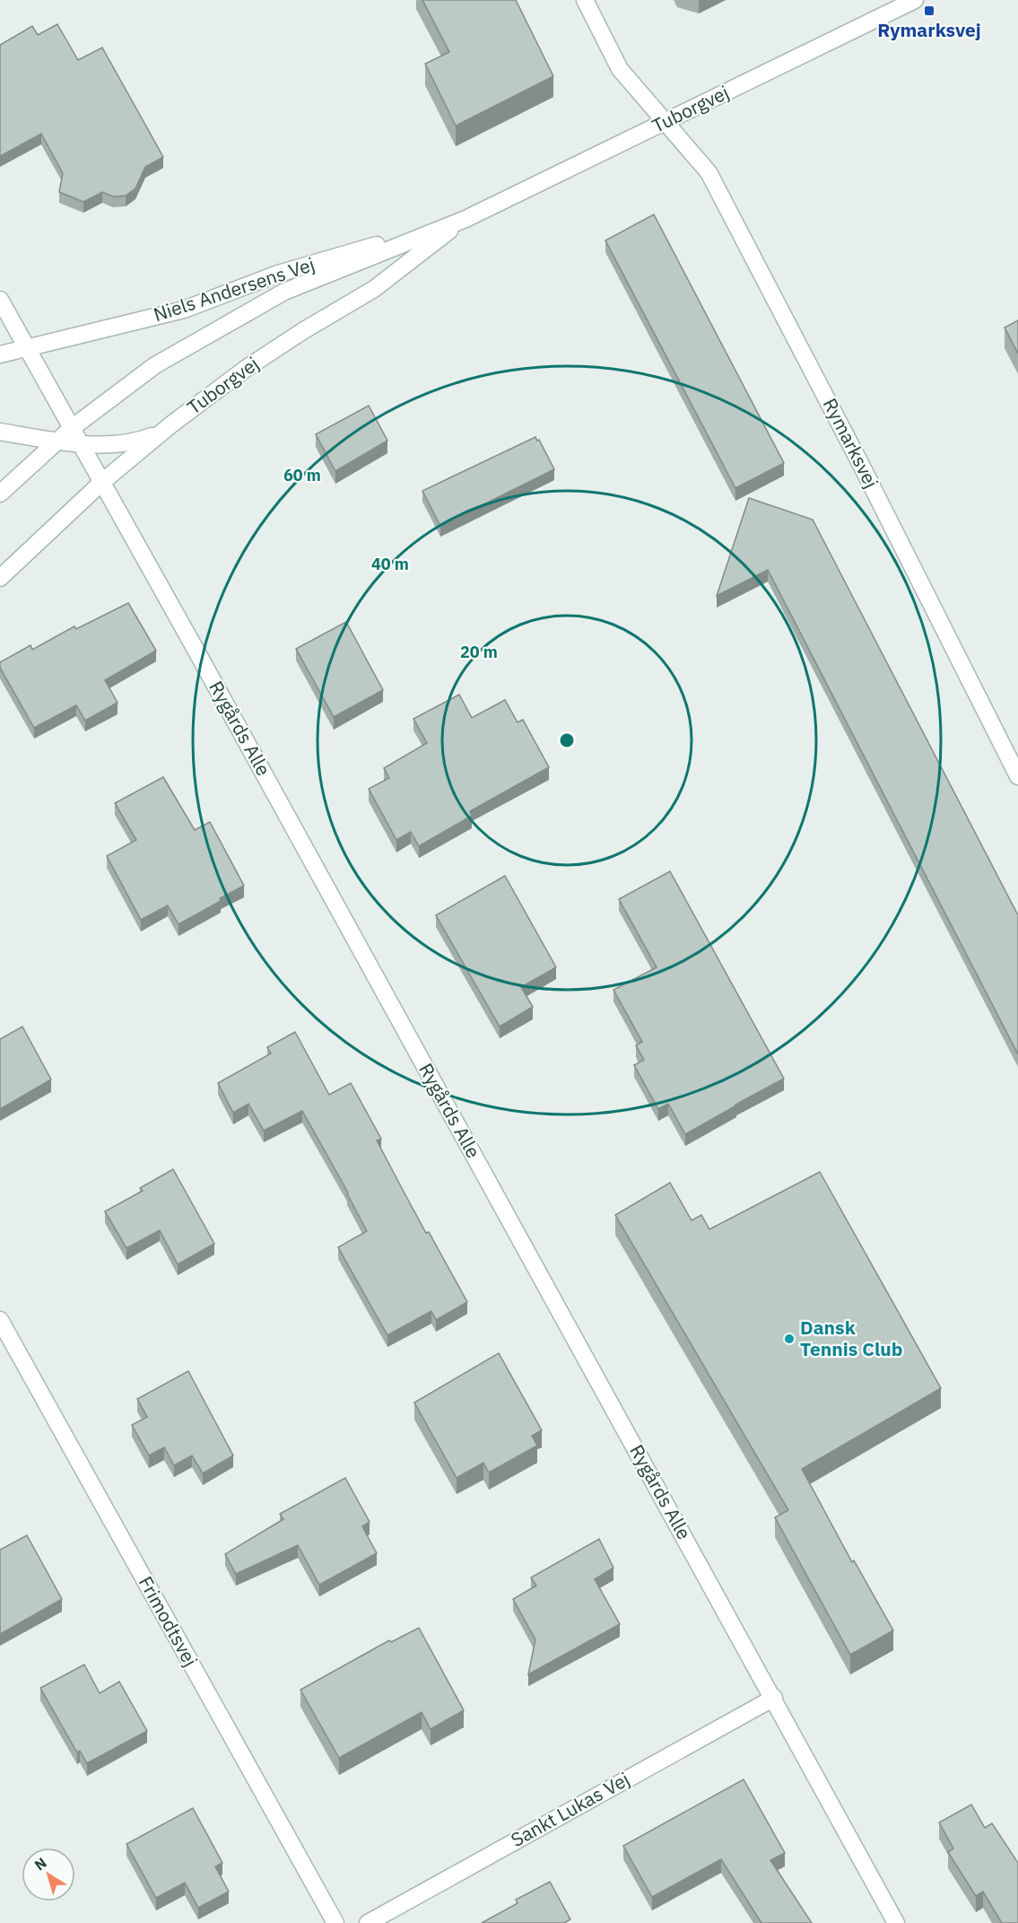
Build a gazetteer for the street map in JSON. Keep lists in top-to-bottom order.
{
  "streets": {
    "street": [
      "Tuborgvej",
      "Niels Andersens Vej",
      "Rymarksvej",
      "Rygårds Alle",
      "Frimodtsvej",
      "Sankt Lukas Vej"
    ]
  },
  "crossings": [
    ["Tuborgvej", "Niels Andersens Vej"],
    ["Tuborgvej", "Rymarksvej"],
    ["Tuborgvej", "Rygårds Alle"],
    ["Niels Andersens Vej", "Rygårds Alle"],
    ["Rygårds Alle", "Sankt Lukas Vej"]
  ],
  "places": {
    "transit": ["Rymarksvej"],
    "other": ["Dansk Tennis Club"]
  },
  "north": "top left",
  "rings": ["60 m", "40 m", "20 m"]
}
